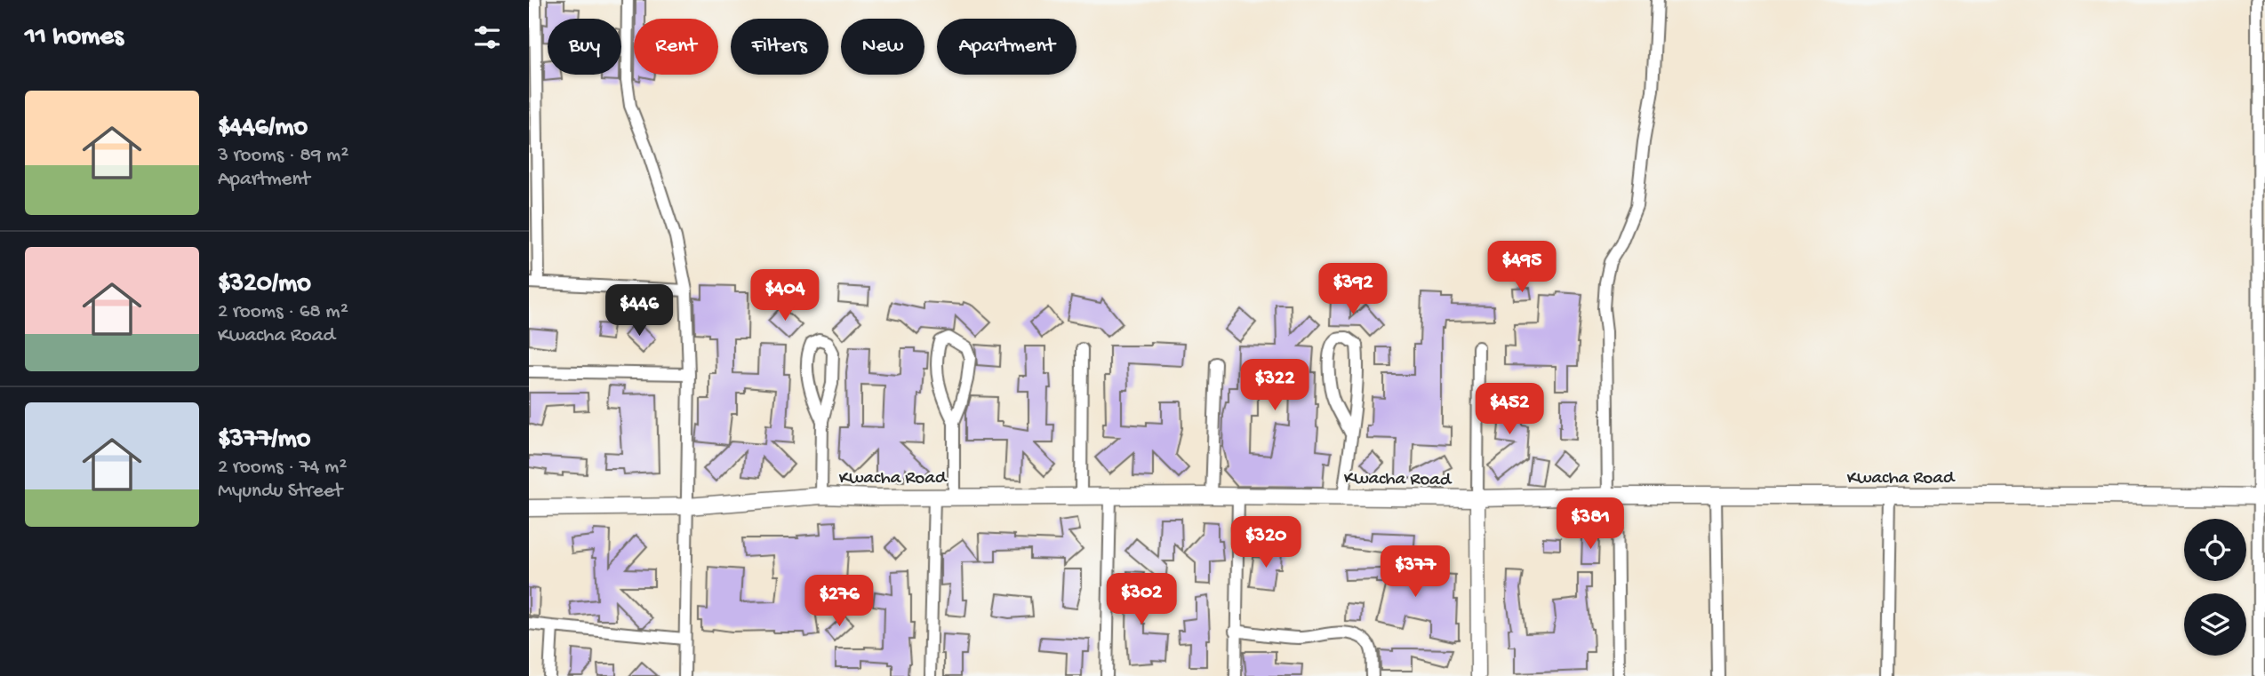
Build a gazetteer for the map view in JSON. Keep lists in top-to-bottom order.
{
  "streets": {
    "main road": ["Kwacha Road"]
  },
  "page": {
    "heading": "11 homes",
    "chip": [
      "Buy",
      "Rent",
      "Filters",
      "New",
      "Apartment"
    ],
    "list": [
      {
        "name": "$446/mo",
        "note": "3 rooms · 89 m² · Apartment"
      },
      {
        "name": "$320/mo",
        "note": "2 rooms · 68 m² · Kwacha Road"
      },
      {
        "name": "$377/mo",
        "note": "2 rooms · 74 m² · Myundu Street"
      }
    ],
    "price": [
      "$495",
      "$392",
      "$404",
      "$446",
      "$322",
      "$452",
      "$381",
      "$320",
      "$377",
      "$302",
      "$276"
    ]
  }
}
